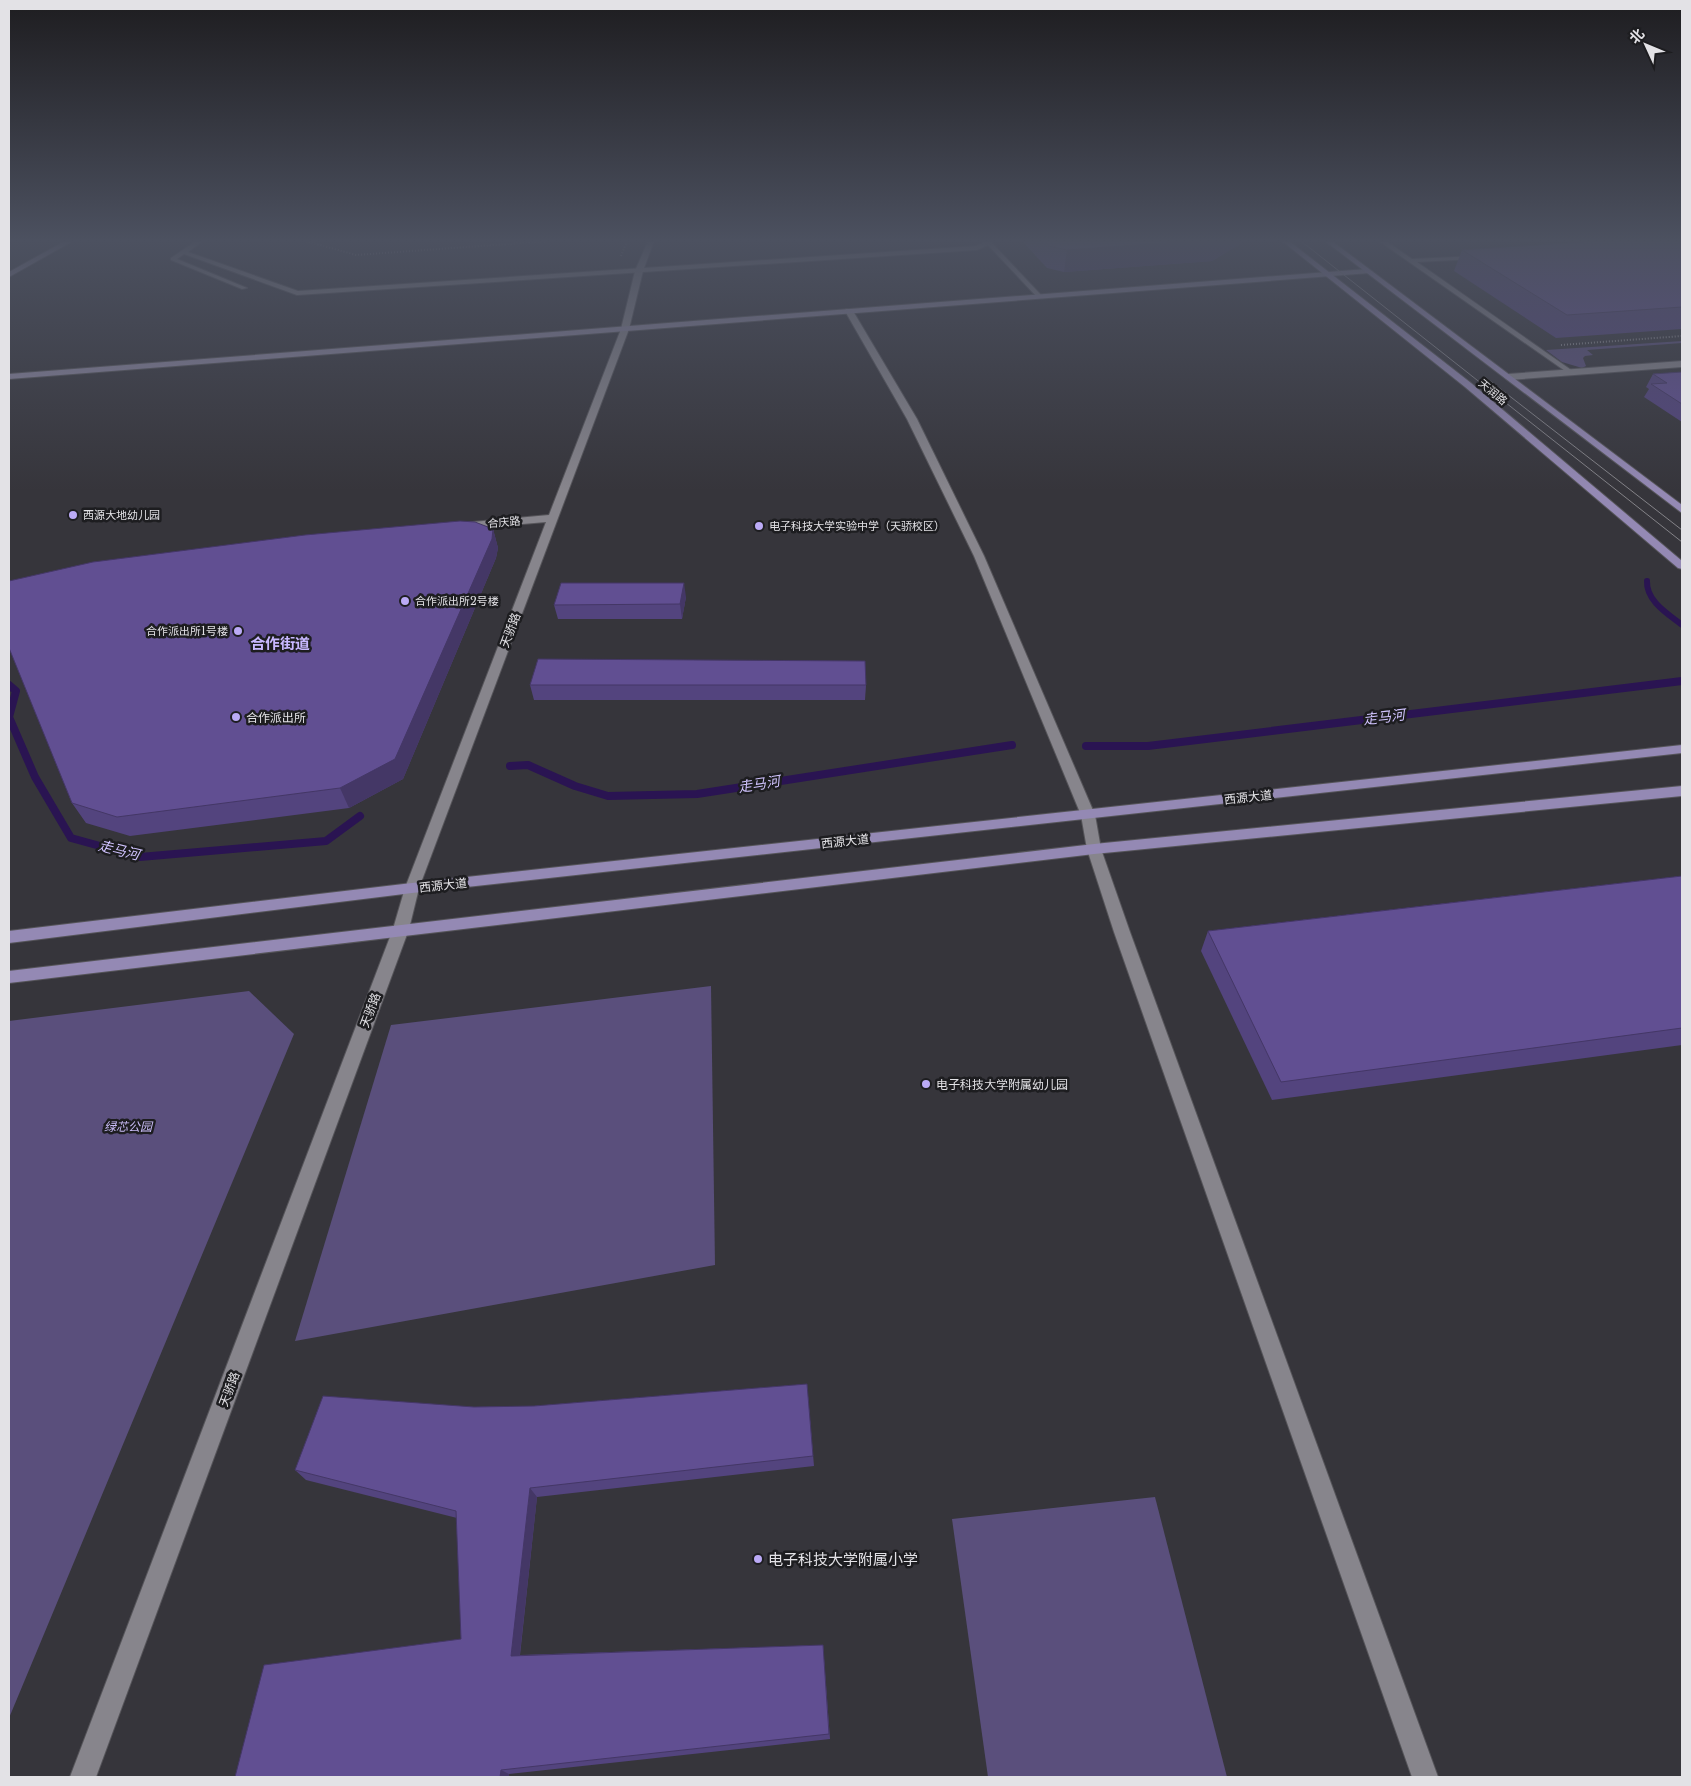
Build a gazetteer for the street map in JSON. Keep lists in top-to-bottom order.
{
  "streets": {
    "main road": ["天润路", "西源大道"],
    "street": ["合庆路", "天骄路"]
  },
  "crossings": [
    ["合庆路", "天骄路"],
    ["天骄路", "西源大道"]
  ],
  "districts": ["合作街道"],
  "water": ["走马河"],
  "parks": ["绿芯公园"],
  "places": [
    "西源大地幼儿园",
    "电子科技大学实验中学（天骄校区）",
    "合作派出所2号楼",
    "合作派出所1号楼",
    "合作派出所",
    "电子科技大学附属幼儿园",
    "电子科技大学附属小学"
  ],
  "north": "top left"
}
